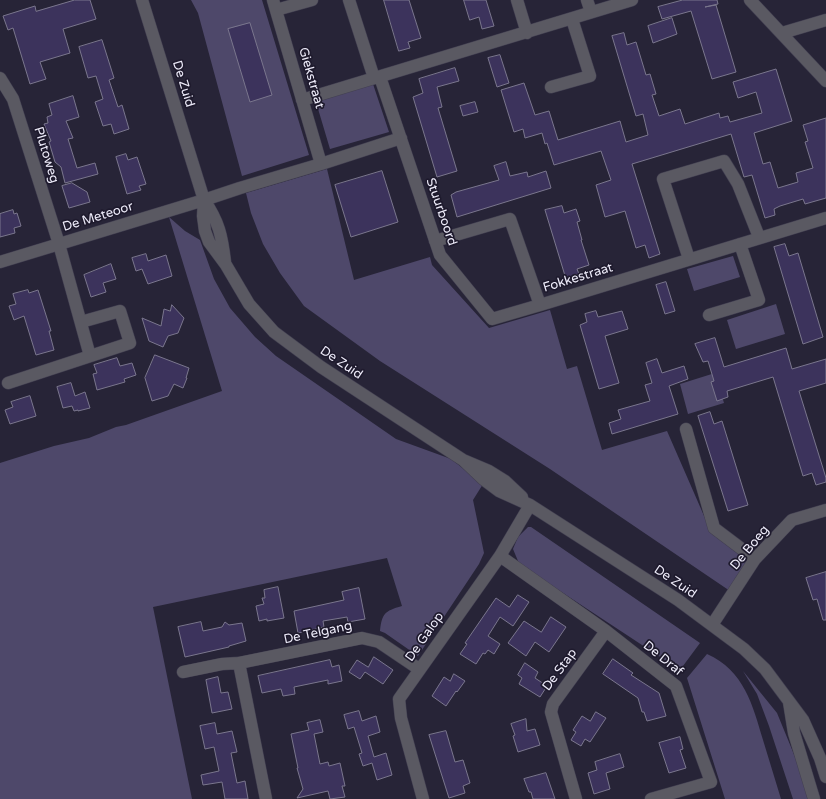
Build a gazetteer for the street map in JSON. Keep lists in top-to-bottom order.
{
  "streets": {
    "street": [
      "Giekstraat",
      "De Zuid",
      "Plutoweg",
      "Stuurboord",
      "De Meteoor",
      "Fokkestraat",
      "De Boeg",
      "De Telgang",
      "De Galop",
      "De Draf",
      "De Stap"
    ]
  },
  "crossings": [
    ["Giekstraat", "De Meteoor"],
    ["De Zuid", "De Meteoor"],
    ["De Zuid", "De Boeg"],
    ["De Zuid", "De Galop"],
    ["Plutoweg", "De Meteoor"],
    ["Stuurboord", "Fokkestraat"],
    ["De Telgang", "De Galop"],
    ["De Galop", "De Draf"],
    ["De Draf", "De Stap"]
  ]
}
